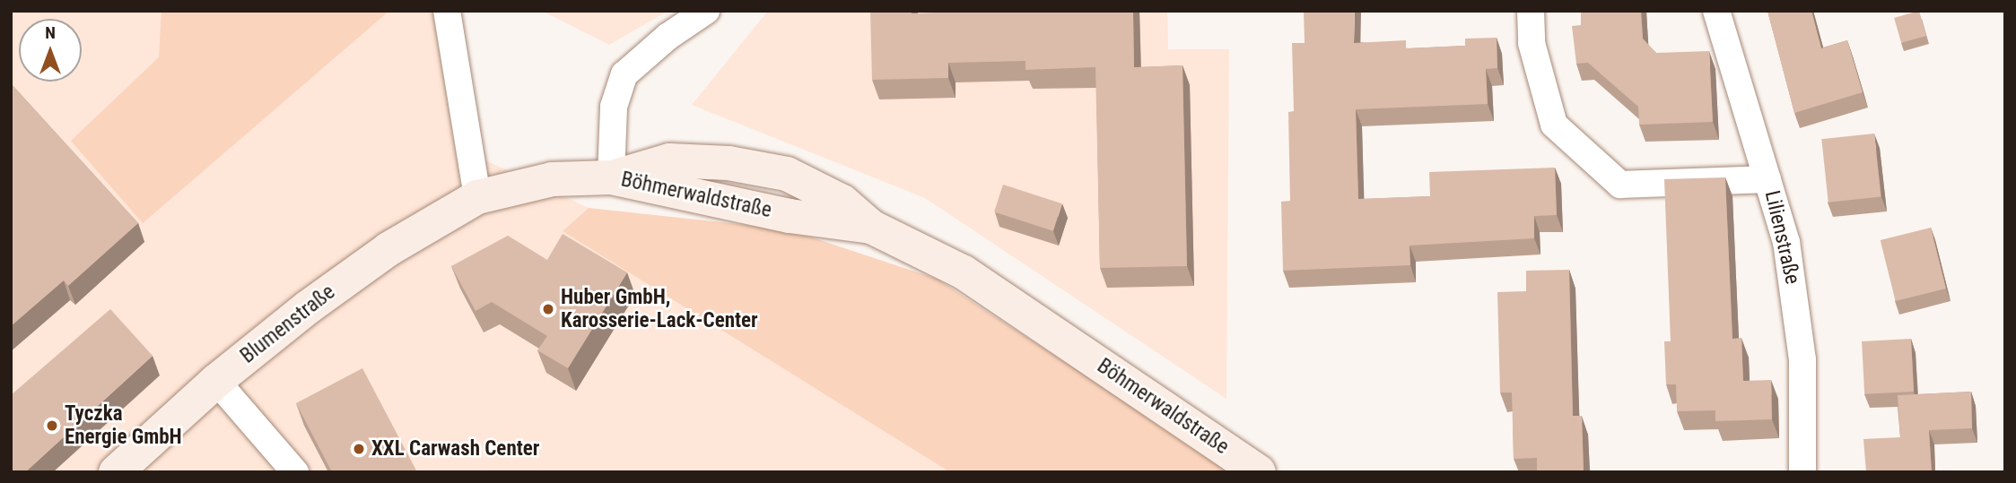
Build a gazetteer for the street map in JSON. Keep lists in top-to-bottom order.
{
  "streets": {
    "street": ["Böhmerwaldstraße", "Lilienstraße", "Blumenstraße"]
  },
  "crossings": [
    ["Böhmerwaldstraße", "Blumenstraße"]
  ],
  "places": ["Huber GmbH, Karosserie-Lack-Center", "Tyczka Energie GmbH", "XXL Carwash Center"],
  "north": "top"
}
